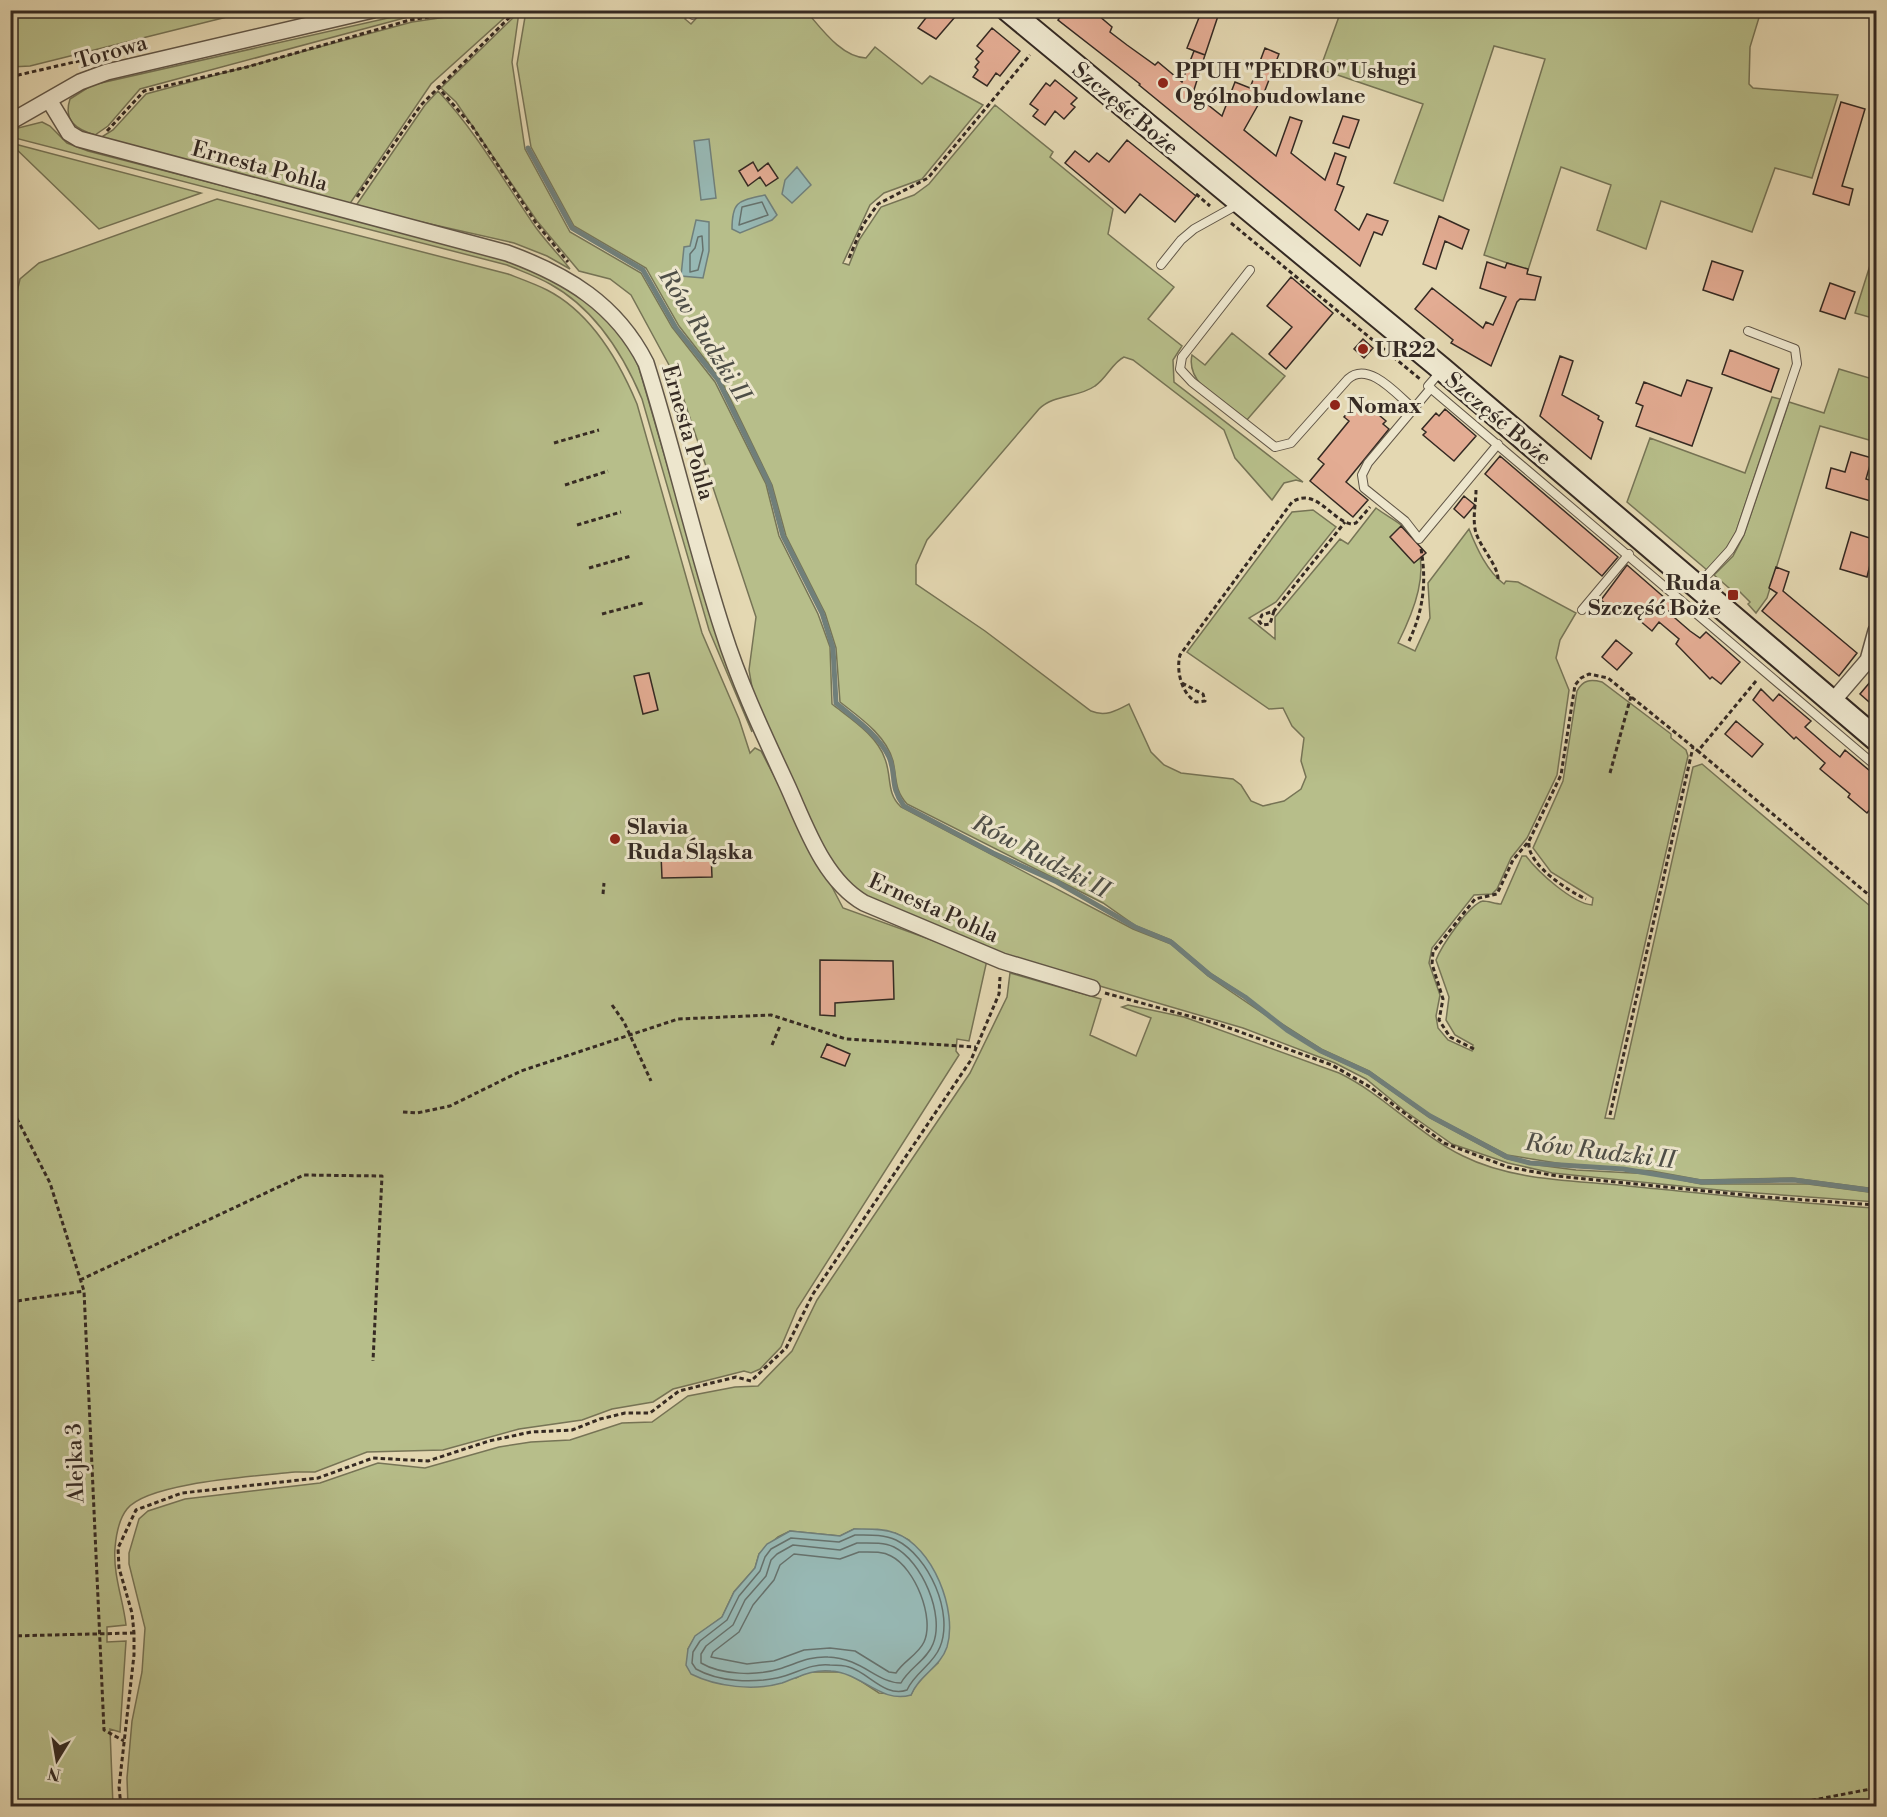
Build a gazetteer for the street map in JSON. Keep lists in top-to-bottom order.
{
  "streets": {
    "street": ["Torowa", "Szczęść Boże", "Ernesta Pohla"],
    "path": ["Alejka 3"]
  },
  "crossings": [
    ["Torowa", "Ernesta Pohla"]
  ],
  "water": ["Rów Rudzki II"],
  "places": {
    "other": [
      "PPUH \"PEDRO\" Usługi Ogólnobudowlane",
      "UR22",
      "Nomax",
      "Slavia Ruda Śląska"
    ],
    "transit": ["Ruda Szczęść Boże"]
  },
  "north": "bottom"
}
